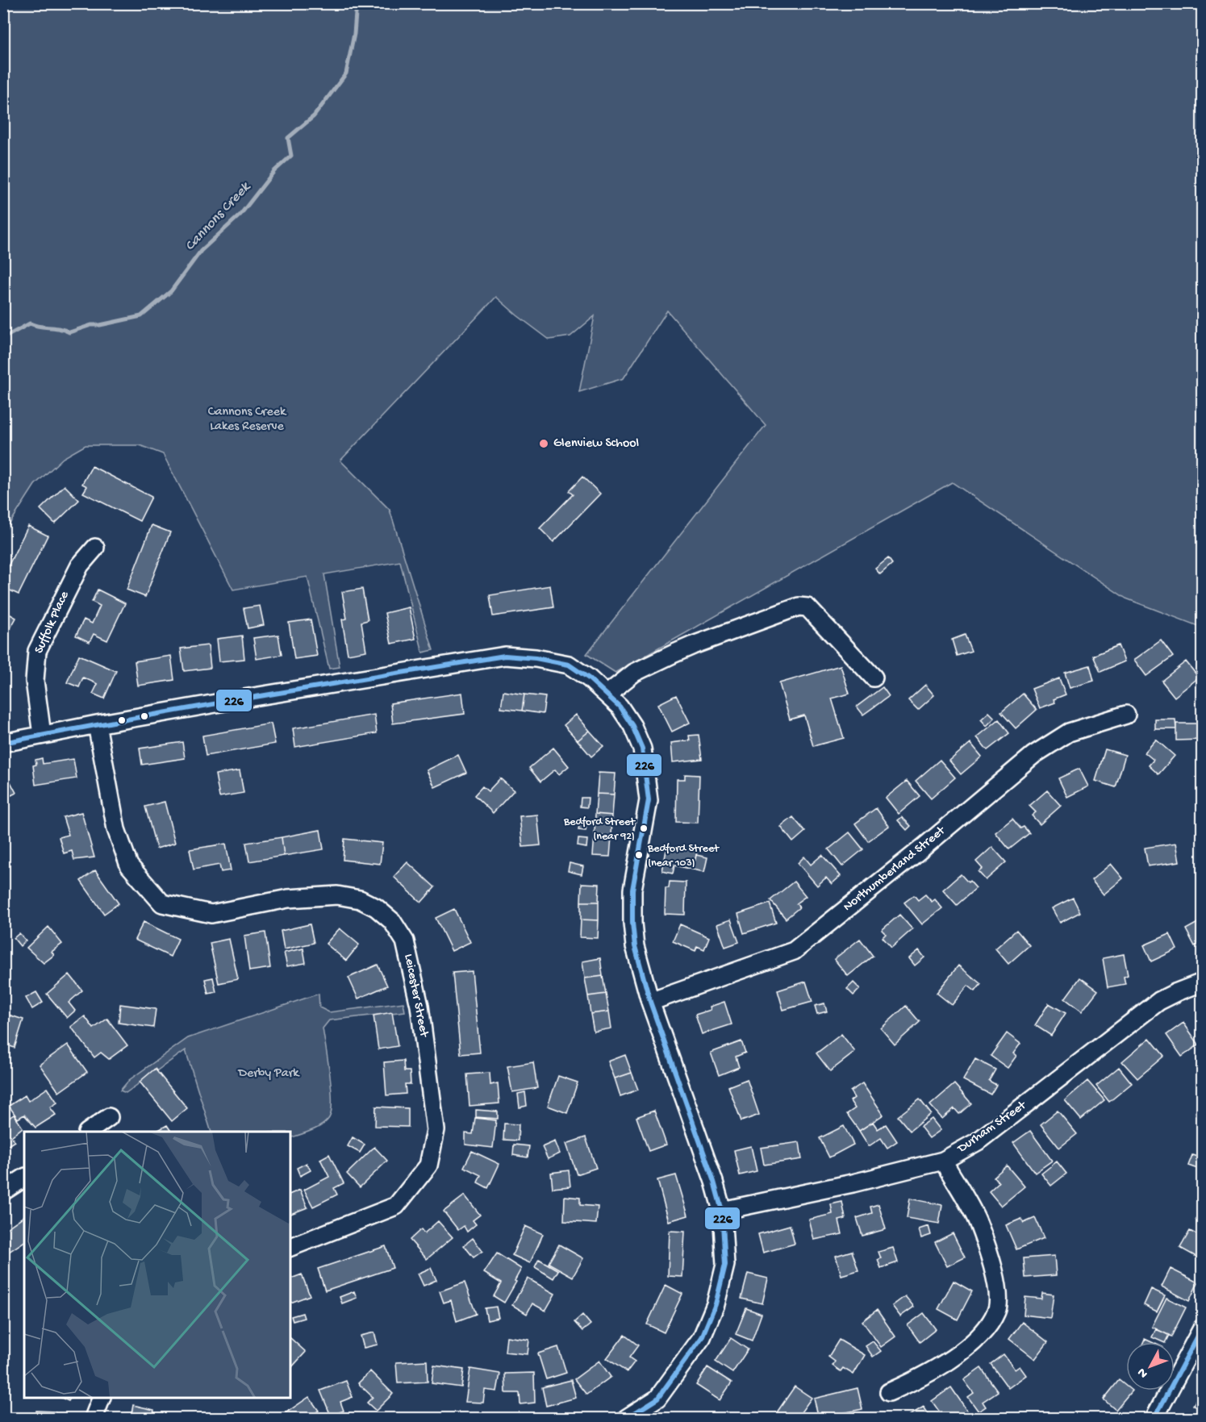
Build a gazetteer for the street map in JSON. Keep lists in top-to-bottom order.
{
  "streets": {
    "street": [
      "Suffolk Place",
      "Northumberland Street",
      "Leicester Street",
      "Durham Street"
    ]
  },
  "water": ["Cannons Creek"],
  "parks": ["Cannons Creek Lakes Reserve", "Derby Park"],
  "places": ["Glenview School", "Bedford Street (near 92)", "Bedford Street (near 103)"],
  "lines": ["transit line 226"],
  "north": "bottom left"
}
